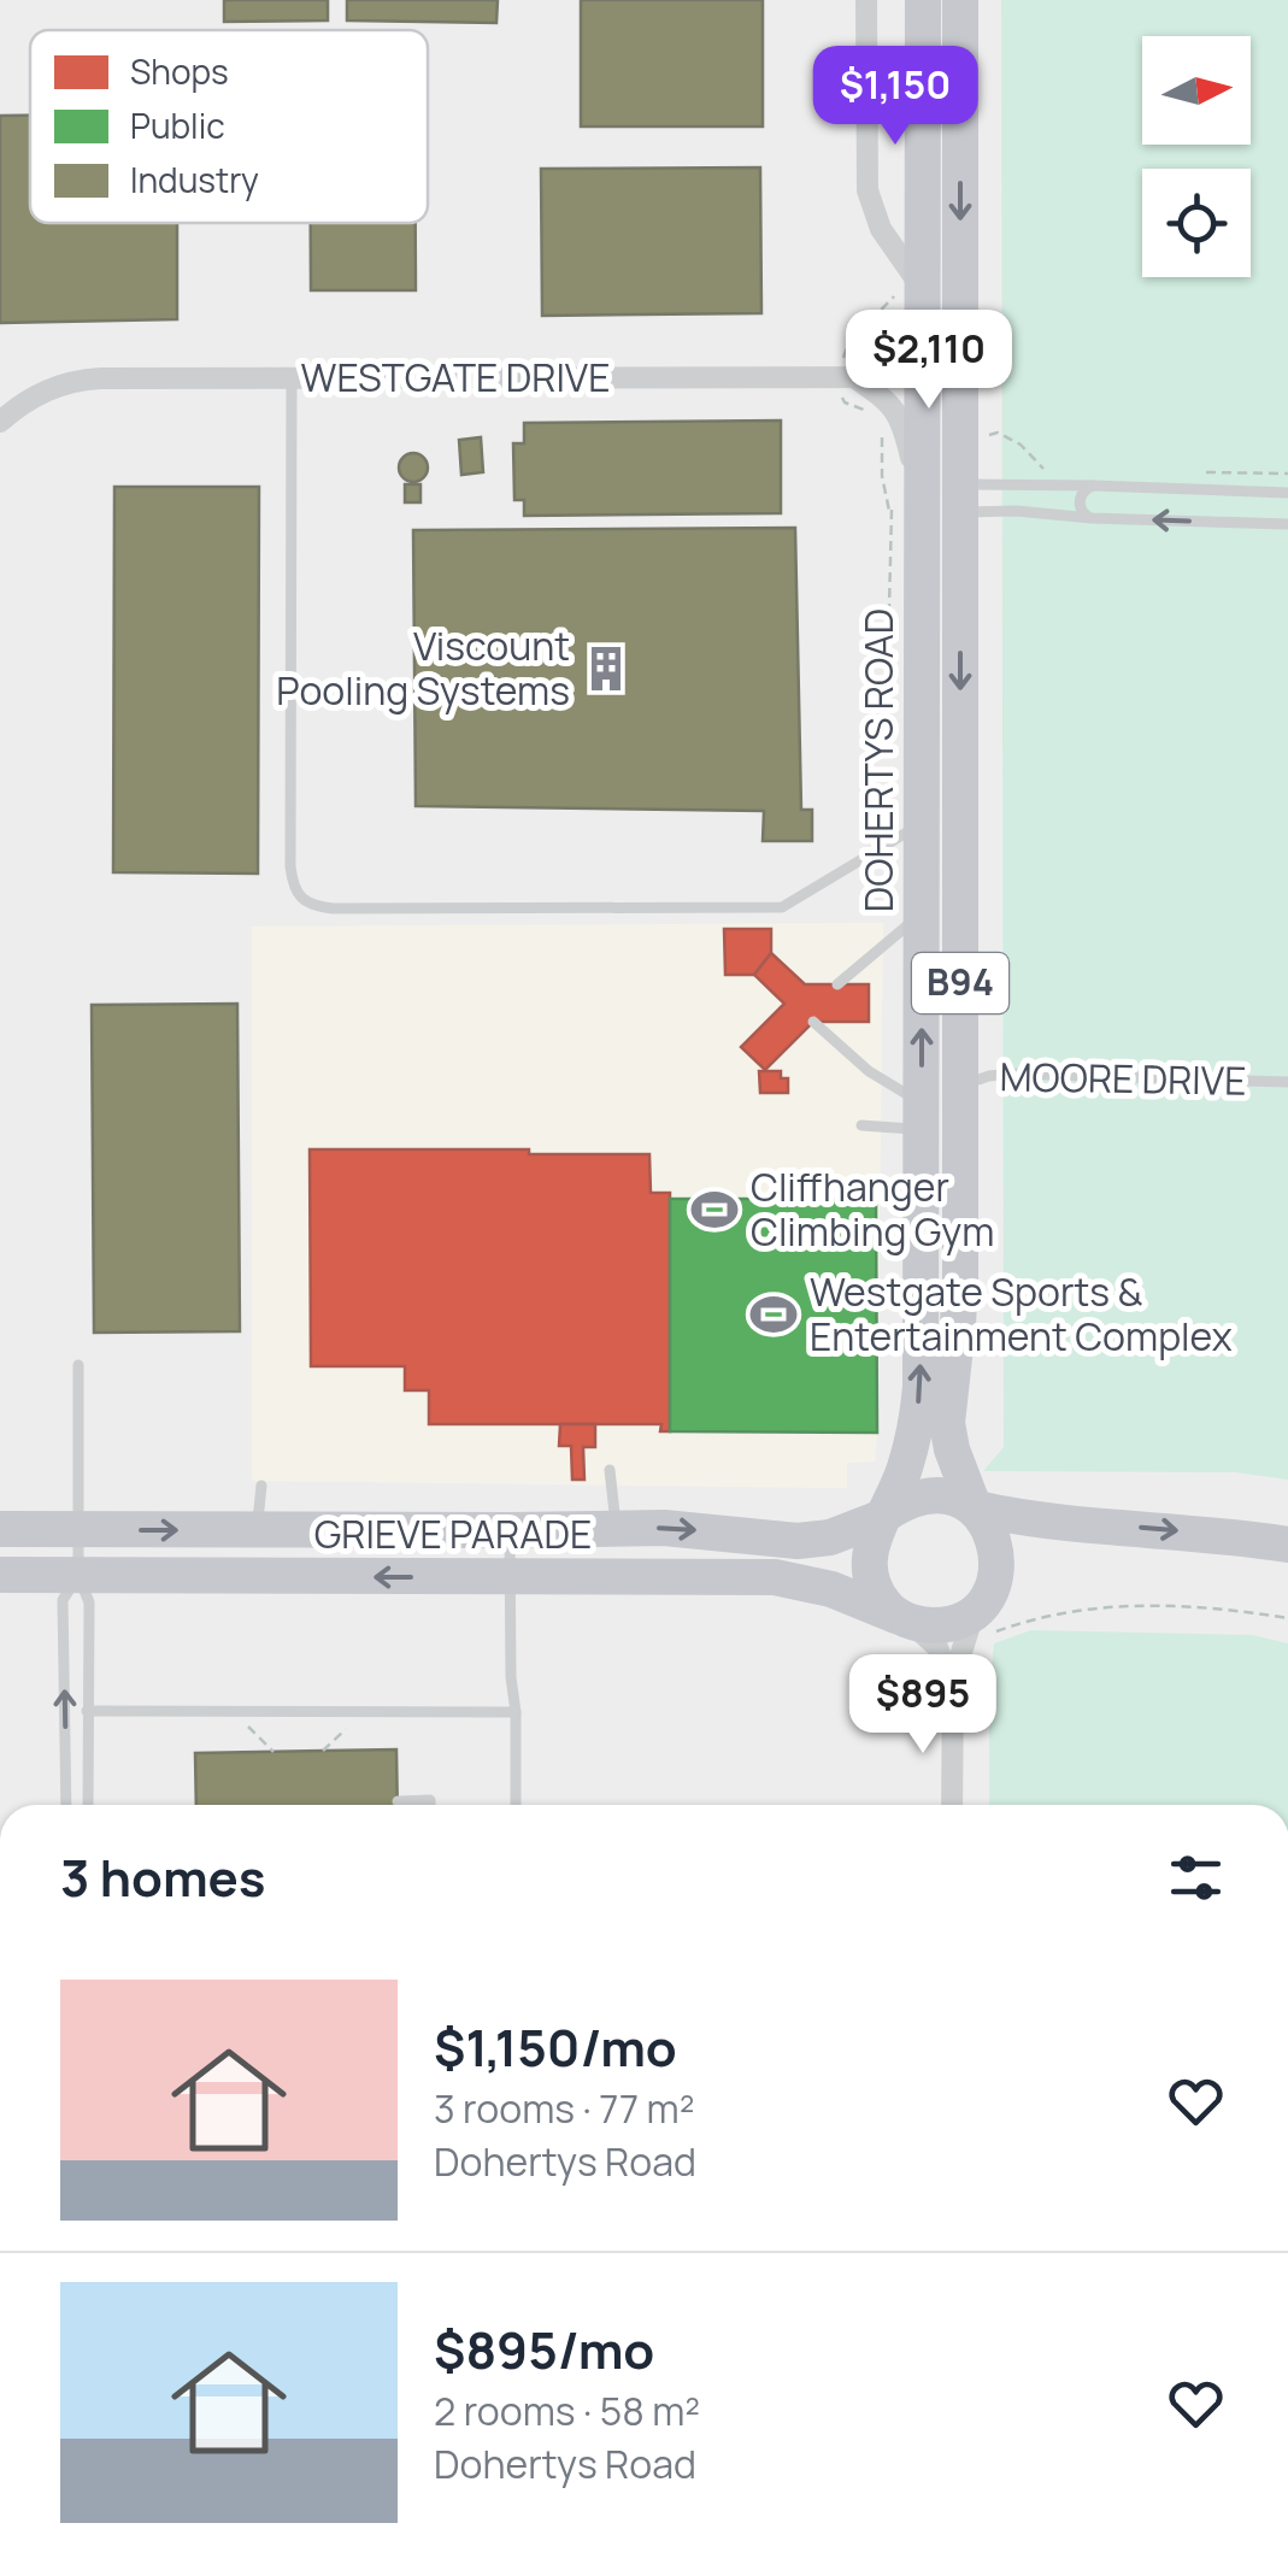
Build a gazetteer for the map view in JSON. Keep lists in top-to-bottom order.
{
  "streets": {
    "main road": ["DOHERTYS ROAD", "B94", "GRIEVE PARADE"],
    "street": ["WESTGATE DRIVE"],
    "lane": ["MOORE DRIVE"]
  },
  "crossings": [
    ["WESTGATE DRIVE", "DOHERTYS ROAD"],
    ["DOHERTYS ROAD", "B94"],
    ["DOHERTYS ROAD", "MOORE DRIVE"],
    ["DOHERTYS ROAD", "GRIEVE PARADE"],
    ["B94", "GRIEVE PARADE"]
  ],
  "places": {
    "building": ["Viscount Pooling Systems"],
    "sports": ["Cliffhanger Climbing Gym", "Westgate Sports & Entertainment Complex"]
  },
  "legend": ["Shops", "Public", "Industry"],
  "north": "right",
  "page": {
    "price": ["$1,150", "$2,110", "$895"],
    "heading": "3 homes",
    "list": [
      {
        "name": "$1,150/mo",
        "note": "3 rooms · 77 m² · Dohertys Road"
      },
      {
        "name": "$895/mo",
        "note": "2 rooms · 58 m² · Dohertys Road"
      }
    ]
  }
}
